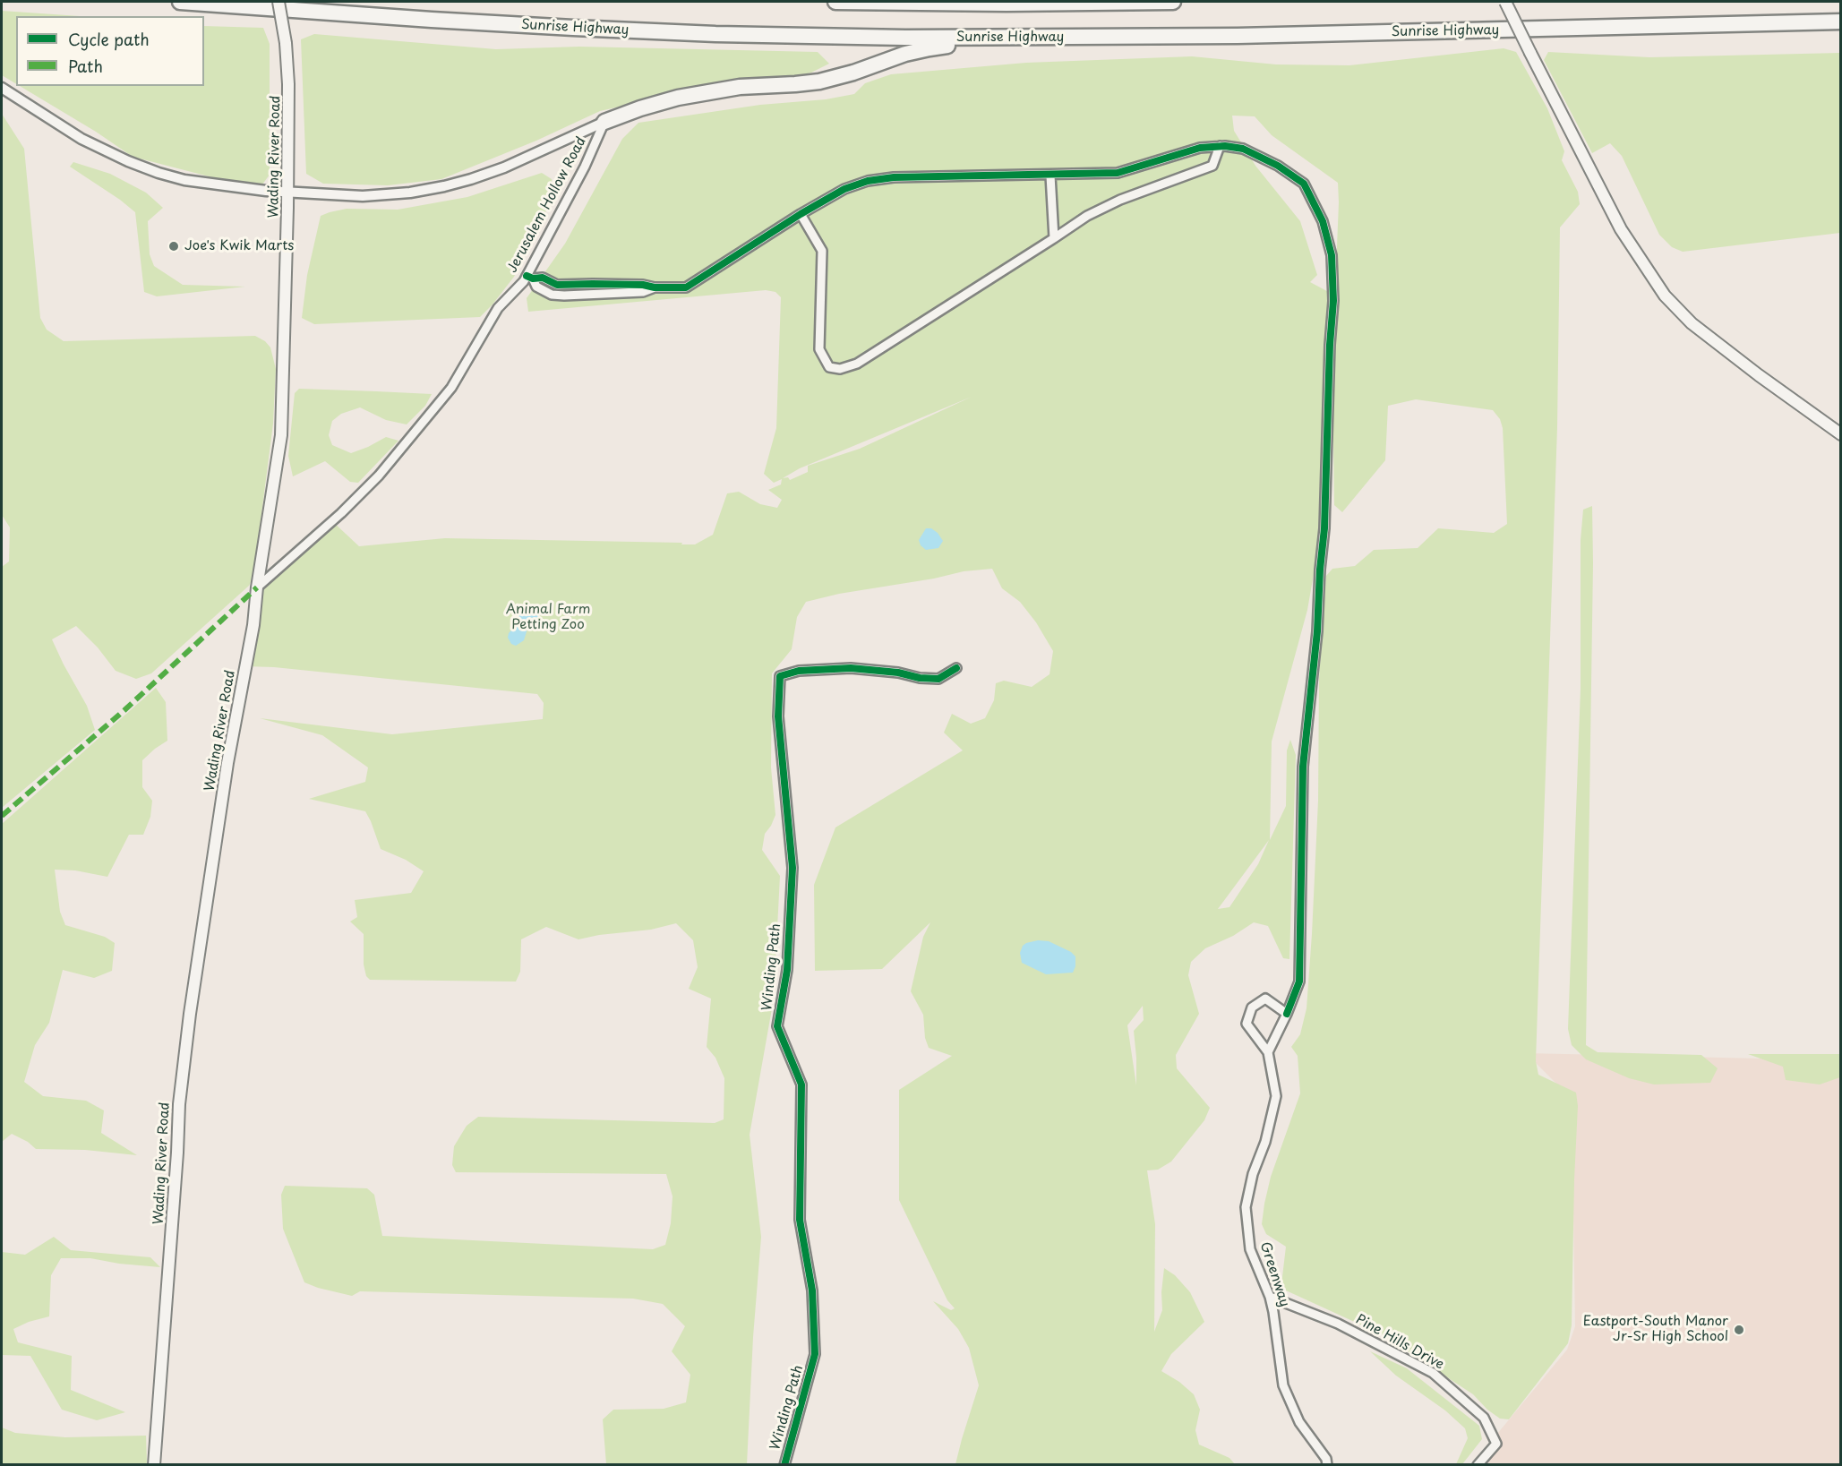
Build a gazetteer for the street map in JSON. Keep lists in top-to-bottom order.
{
  "streets": {
    "highway": ["Sunrise Highway"],
    "main road": ["Wading River Road"],
    "street": [
      "Jerusalem Hollow Road",
      "Winding Path",
      "Greenway",
      "Pine Hills Drive"
    ]
  },
  "crossings": [
    ["Wading River Road", "Jerusalem Hollow Road"],
    ["Greenway", "Pine Hills Drive"]
  ],
  "parks": ["Animal Farm Petting Zoo"],
  "places": ["Joe's Kwik Marts", "Eastport-South Manor Jr-Sr High School"],
  "legend": ["Cycle path", "Path"]
}
